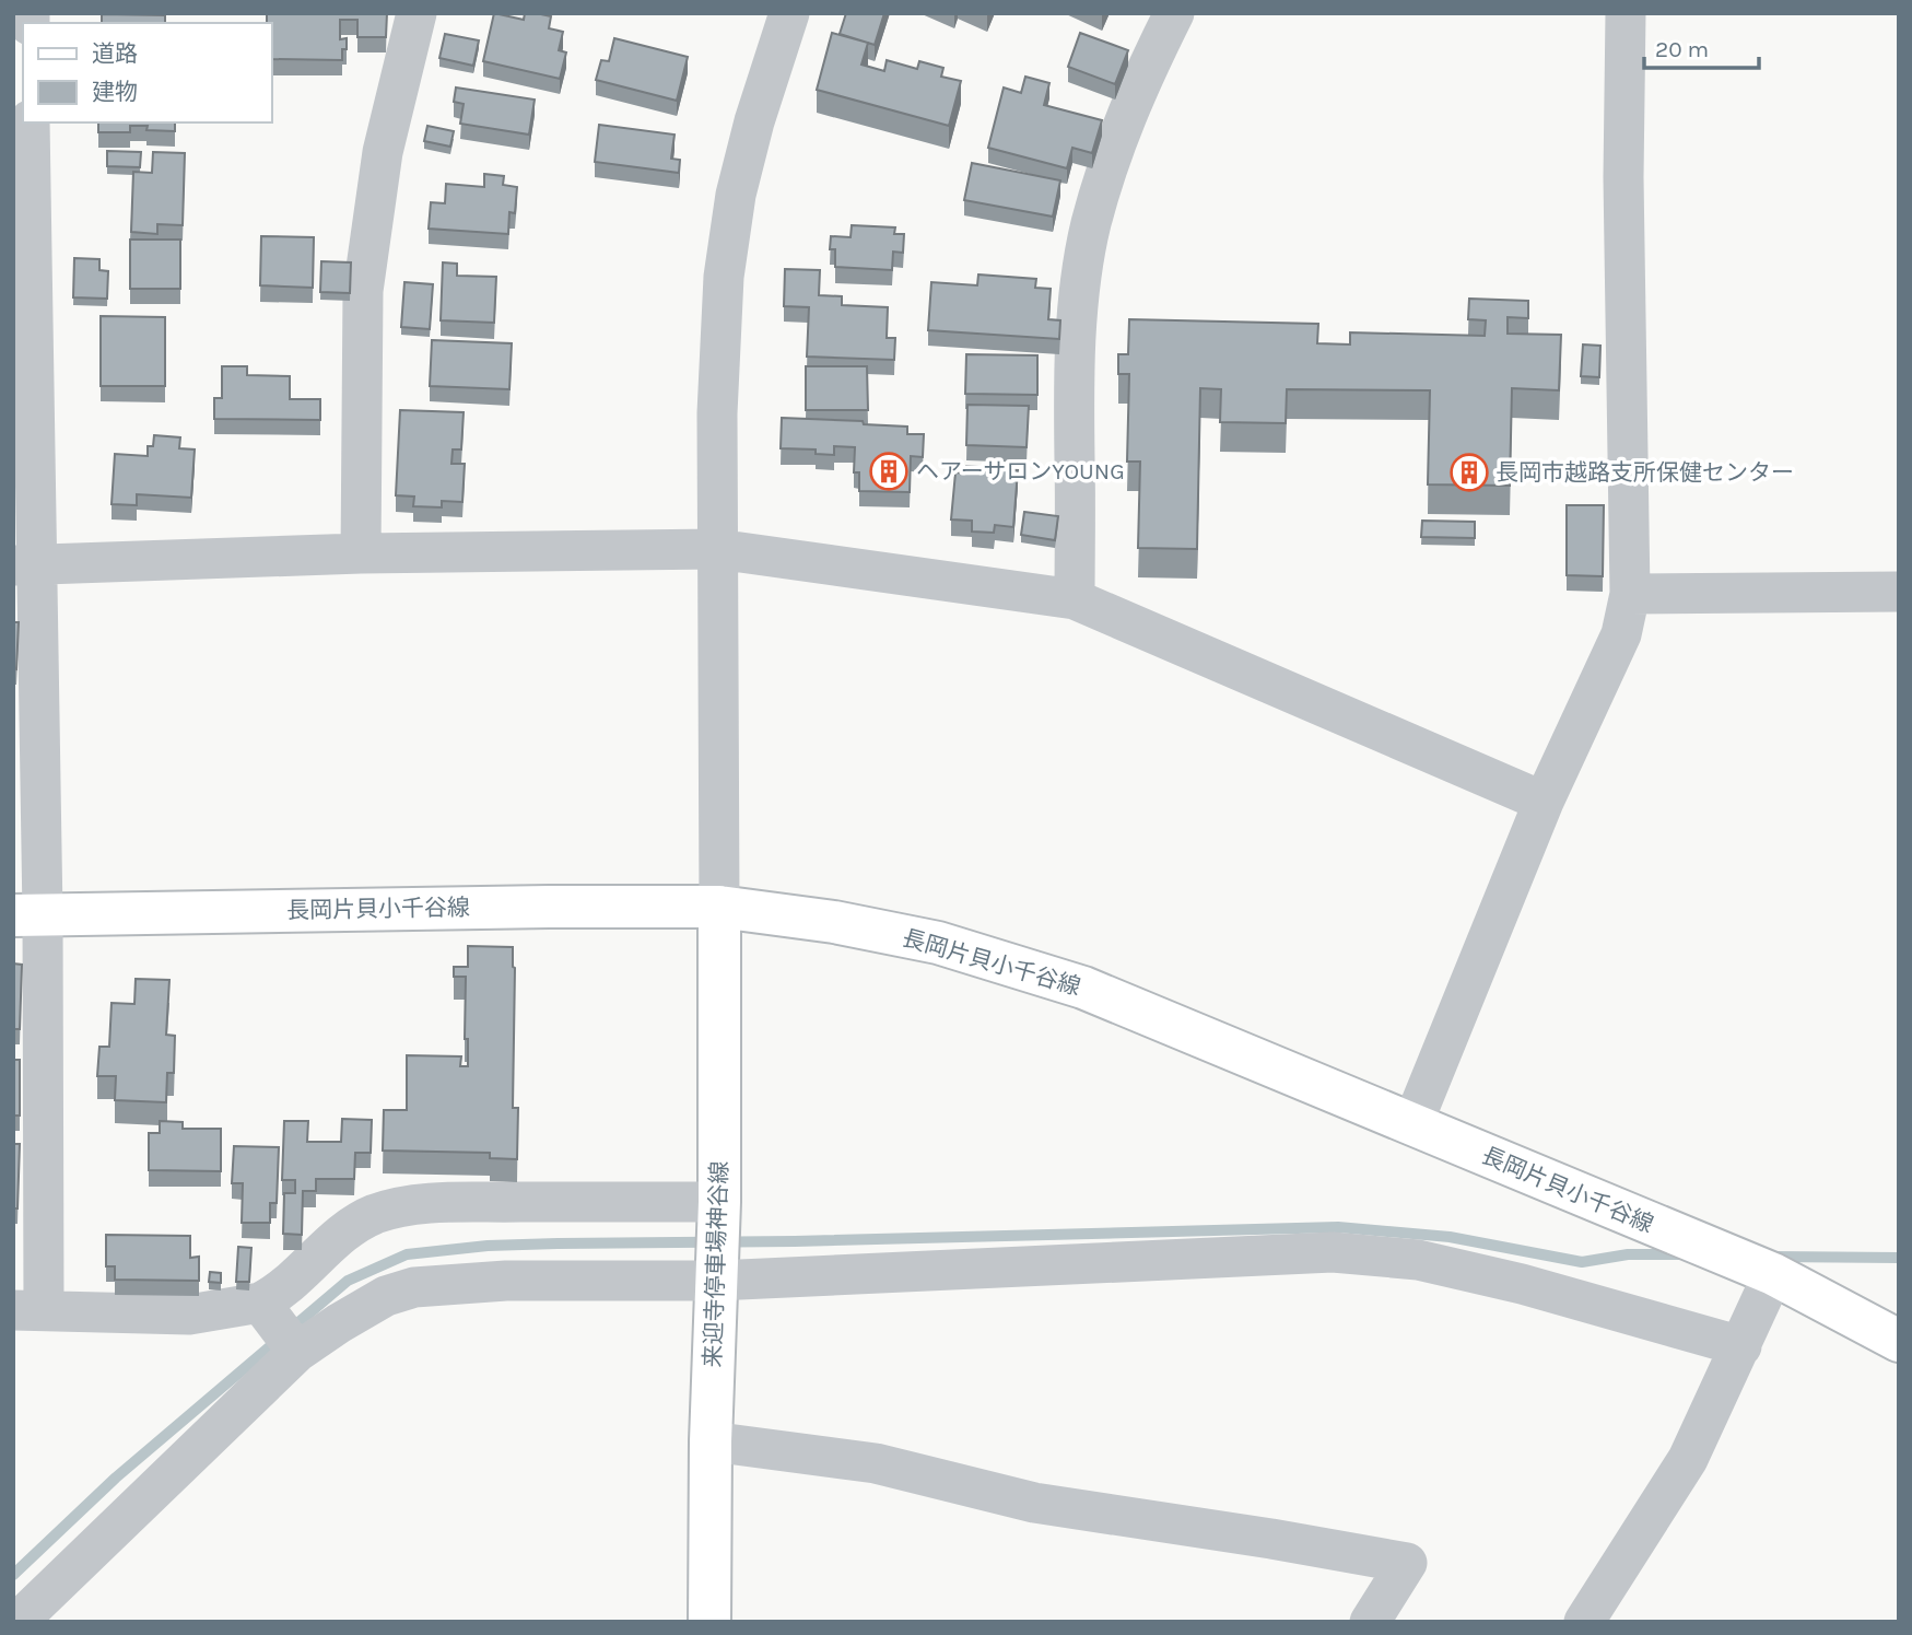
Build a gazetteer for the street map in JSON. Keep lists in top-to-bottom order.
{
  "streets": {
    "main road": ["長岡片貝小千谷線", "来迎寺停車場神谷線"]
  },
  "crossings": [
    ["長岡片貝小千谷線", "来迎寺停車場神谷線"]
  ],
  "places": {
    "building": ["ヘアーサロンYOUNG", "長岡市越路支所保健センター"]
  },
  "legend": ["道路", "建物"],
  "scale_bar": "20 m"
}
